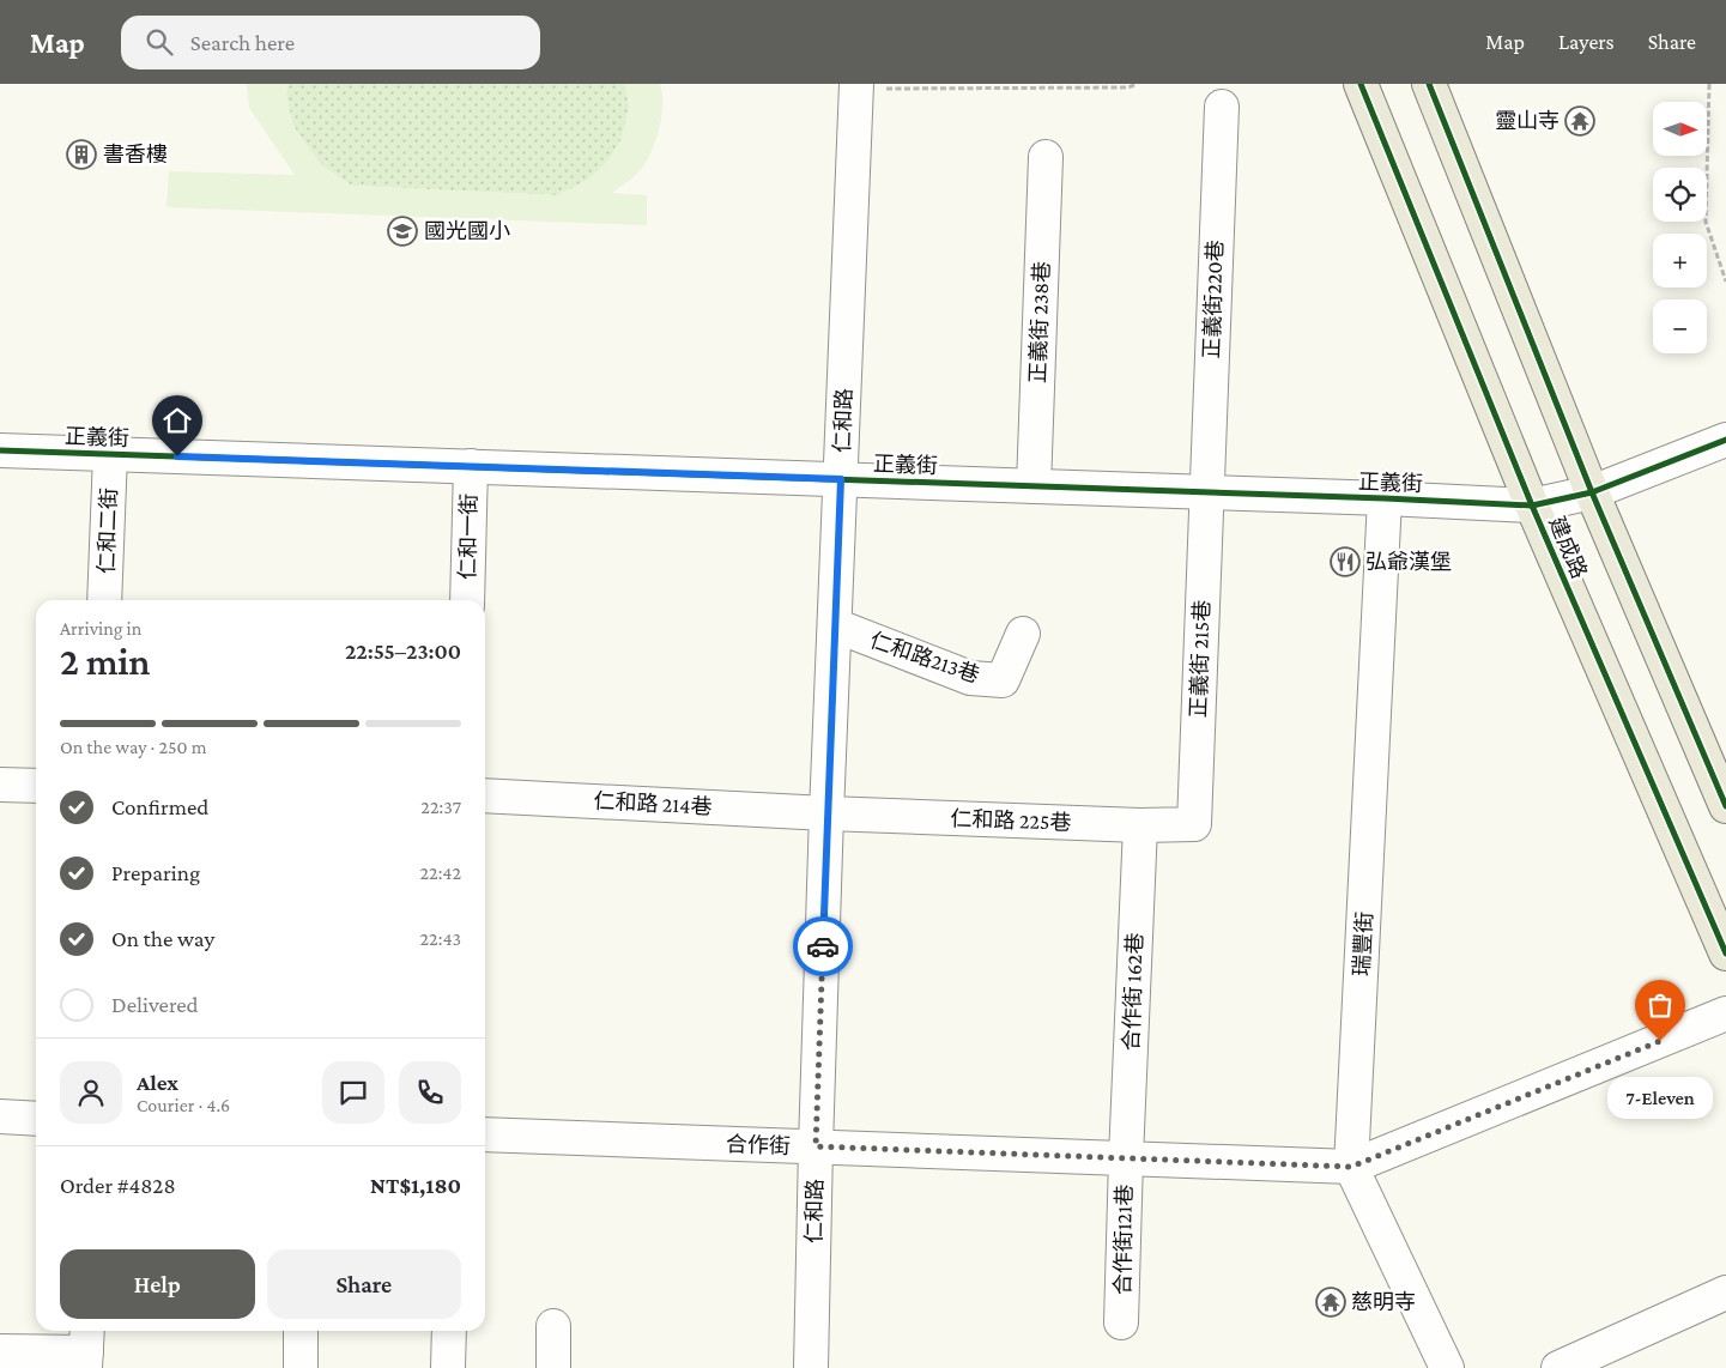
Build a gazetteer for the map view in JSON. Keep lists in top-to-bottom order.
{
  "streets": {
    "main road": ["建成路"],
    "street": [
      "正義街220巷",
      "正義街 238巷",
      "仁和路",
      "正義街",
      "仁和二街",
      "仁和一街",
      "仁和路213巷",
      "正義街 215巷",
      "仁和路 214巷",
      "仁和路 225巷",
      "瑞豐街",
      "合作街 162巷",
      "合作街",
      "合作街121巷"
    ]
  },
  "crossings": [
    ["正義街220巷", "正義街"],
    ["正義街220巷", "正義街 215巷"],
    ["正義街 238巷", "正義街"],
    ["仁和路", "正義街"],
    ["仁和路", "仁和路213巷"],
    ["仁和路", "仁和路 214巷"],
    ["仁和路", "仁和路 225巷"],
    ["仁和路", "合作街"],
    ["正義街", "仁和二街"],
    ["正義街", "仁和一街"],
    ["正義街", "建成路"],
    ["正義街", "正義街 215巷"],
    ["正義街", "瑞豐街"],
    ["正義街 215巷", "仁和路 225巷"],
    ["仁和路 214巷", "仁和路 225巷"],
    ["仁和路 225巷", "合作街 162巷"],
    ["瑞豐街", "合作街"],
    ["合作街 162巷", "合作街"],
    ["合作街 162巷", "合作街121巷"],
    ["合作街", "合作街121巷"]
  ],
  "places": {
    "temple": ["靈山寺", "慈明寺"],
    "building": ["書香樓"],
    "school or university": ["國光國小"],
    "restaurant": ["弘爺漢堡"],
    "other": ["7-Eleven"]
  },
  "north": "right",
  "page": {
    "header": "Map",
    "search": "Search here",
    "nav": ["Map", "Layers", "Share"],
    "map_buttons": ["+", "−"],
    "heading": ["2 min", "Arriving in", "22:55–23:00"],
    "panel": [
      "Alex",
      "Courier · 4.6",
      "Order #4828",
      "NT$1,180"
    ],
    "bar": "On the way · 250 m",
    "list": [
      ["Confirmed", "22:37"],
      ["Preparing", "22:42"],
      ["On the way", "22:43"],
      "Delivered"
    ],
    "bubble": "7-Eleven",
    "buttons": ["Help", "Share"]
  }
}
